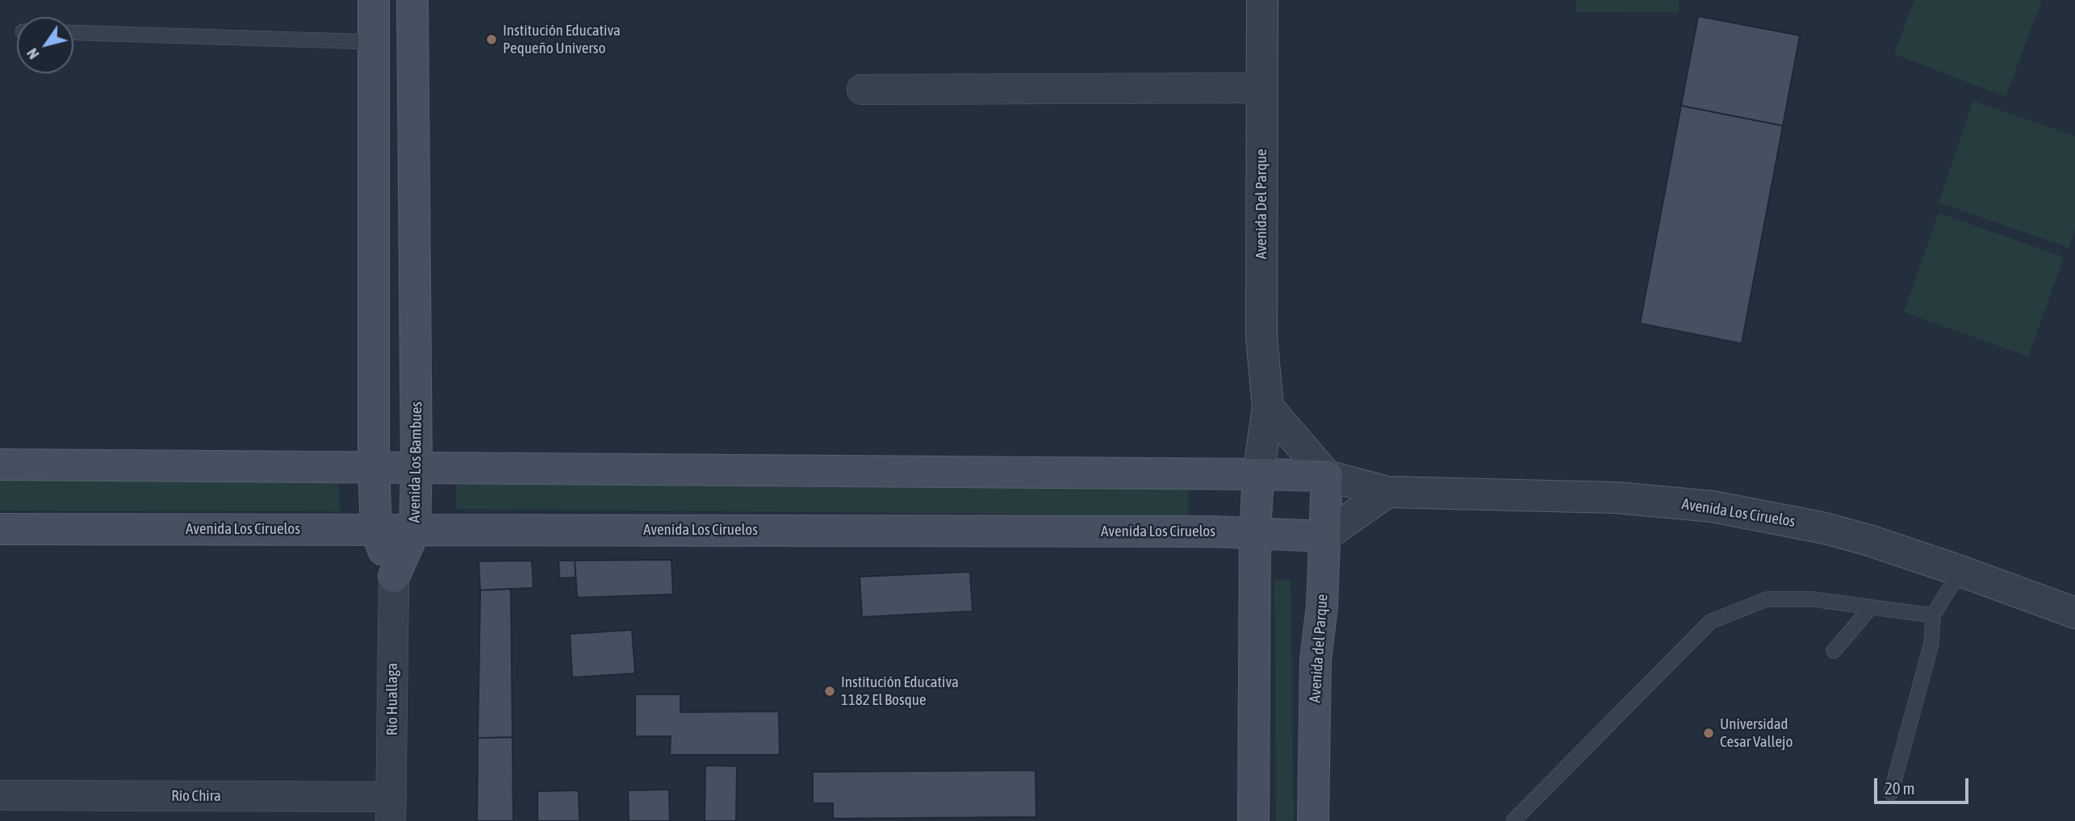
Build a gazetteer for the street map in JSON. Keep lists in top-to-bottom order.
{
  "streets": {
    "main road": [
      "Avenida Del Parque",
      "Avenida Los Bambues",
      "Avenida Los Ciruelos",
      "Avenida del Parque"
    ],
    "street": ["Río Huallaga", "Río Chira"]
  },
  "crossings": [
    ["Avenida Del Parque", "Avenida Los Ciruelos"],
    ["Avenida Los Bambues", "Avenida Los Ciruelos"],
    ["Avenida Los Bambues", "Río Huallaga"],
    ["Avenida Los Ciruelos", "Avenida del Parque"],
    ["Río Huallaga", "Río Chira"]
  ],
  "places": ["Institución Educativa Pequeño Universo", "Institución Educativa 1182 El Bosque", "Universidad Cesar Vallejo"],
  "scale_bar": "20 m",
  "north": "bottom left"
}
